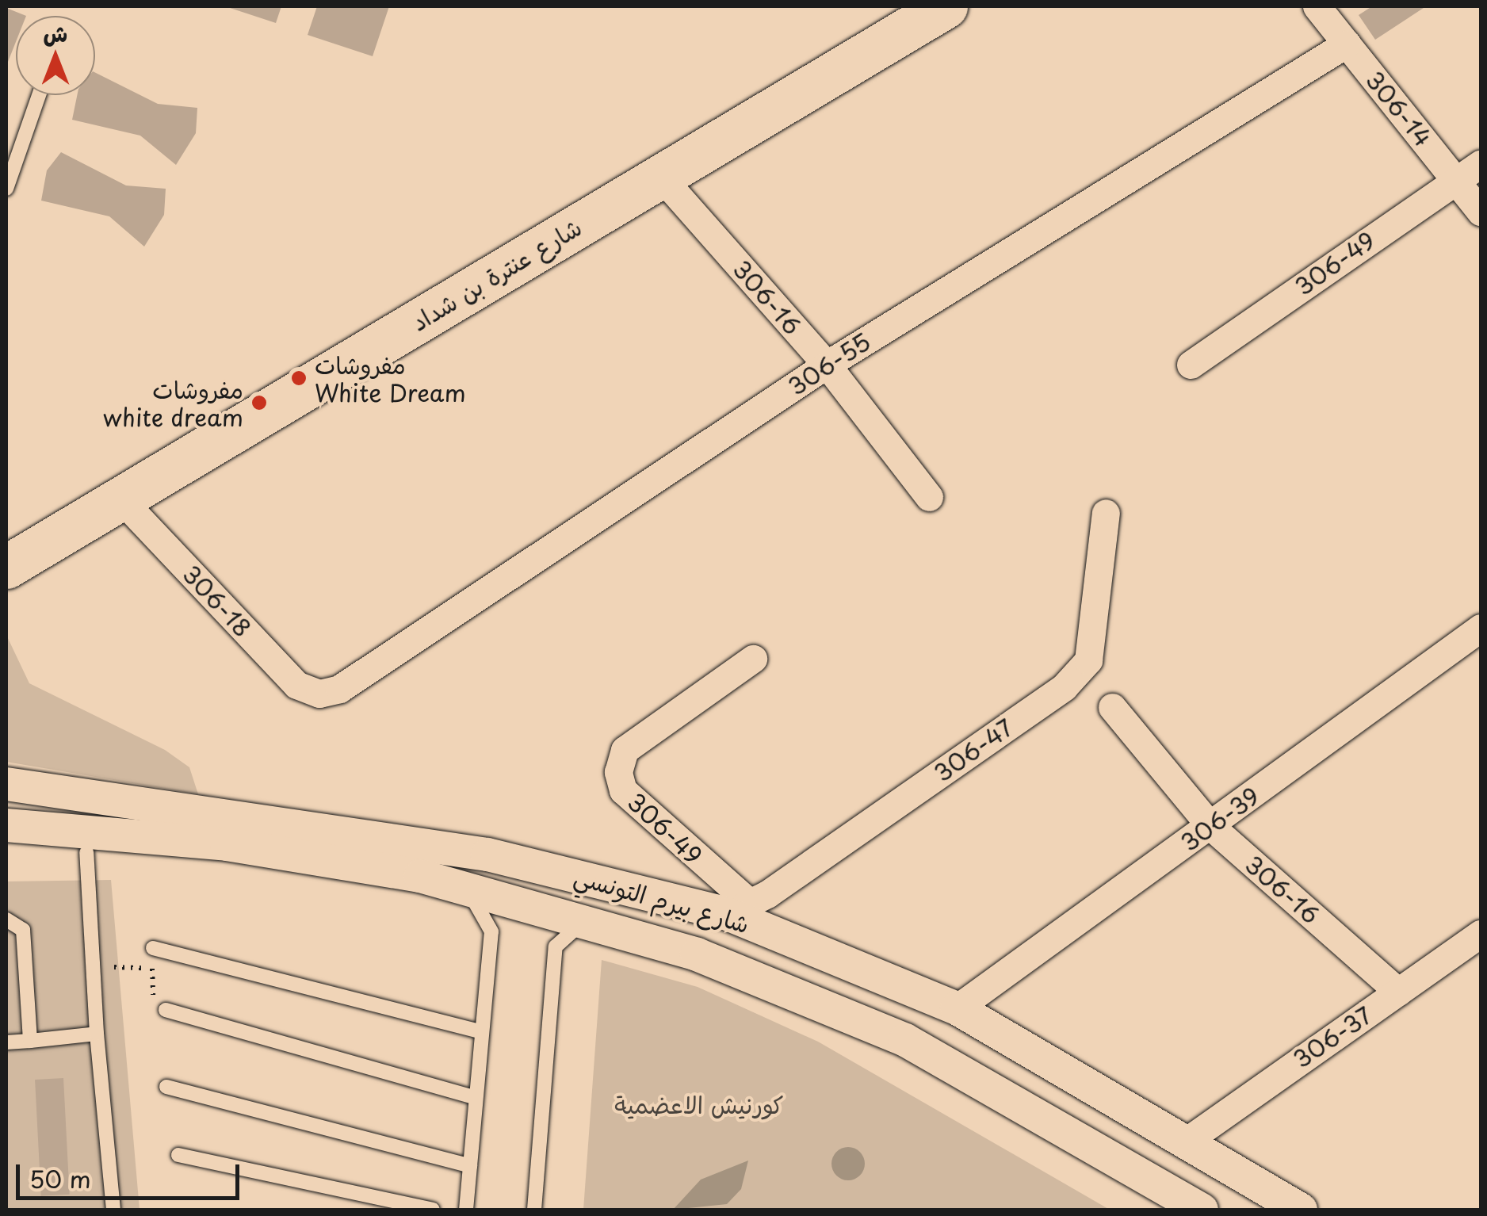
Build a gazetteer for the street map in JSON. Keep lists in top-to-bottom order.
{
  "streets": {
    "main road": ["شارع عنترة بن شداد"],
    "street": [
      "306-14",
      "306-49",
      "306-16",
      "306-55",
      "306-18",
      "306-47",
      "306-39",
      "شارع بيرم التونسي",
      "306-37"
    ]
  },
  "crossings": [
    ["306-14", "306-49"],
    ["306-14", "306-55"],
    ["306-49", "306-47"],
    ["306-49", "شارع بيرم التونسي"],
    ["شارع عنترة بن شداد", "306-16"],
    ["شارع عنترة بن شداد", "306-18"],
    ["306-16", "306-55"],
    ["306-16", "306-39"],
    ["306-16", "306-37"],
    ["306-55", "306-18"],
    ["306-47", "شارع بيرم التونسي"],
    ["306-39", "شارع بيرم التونسي"],
    ["شارع بيرم التونسي", "306-37"]
  ],
  "parks": ["كورنيش الاعضمية"],
  "places": ["مفروشات White Dream", "مفروشات white dream"],
  "scale_bar": "50 m",
  "north": "top"
}
